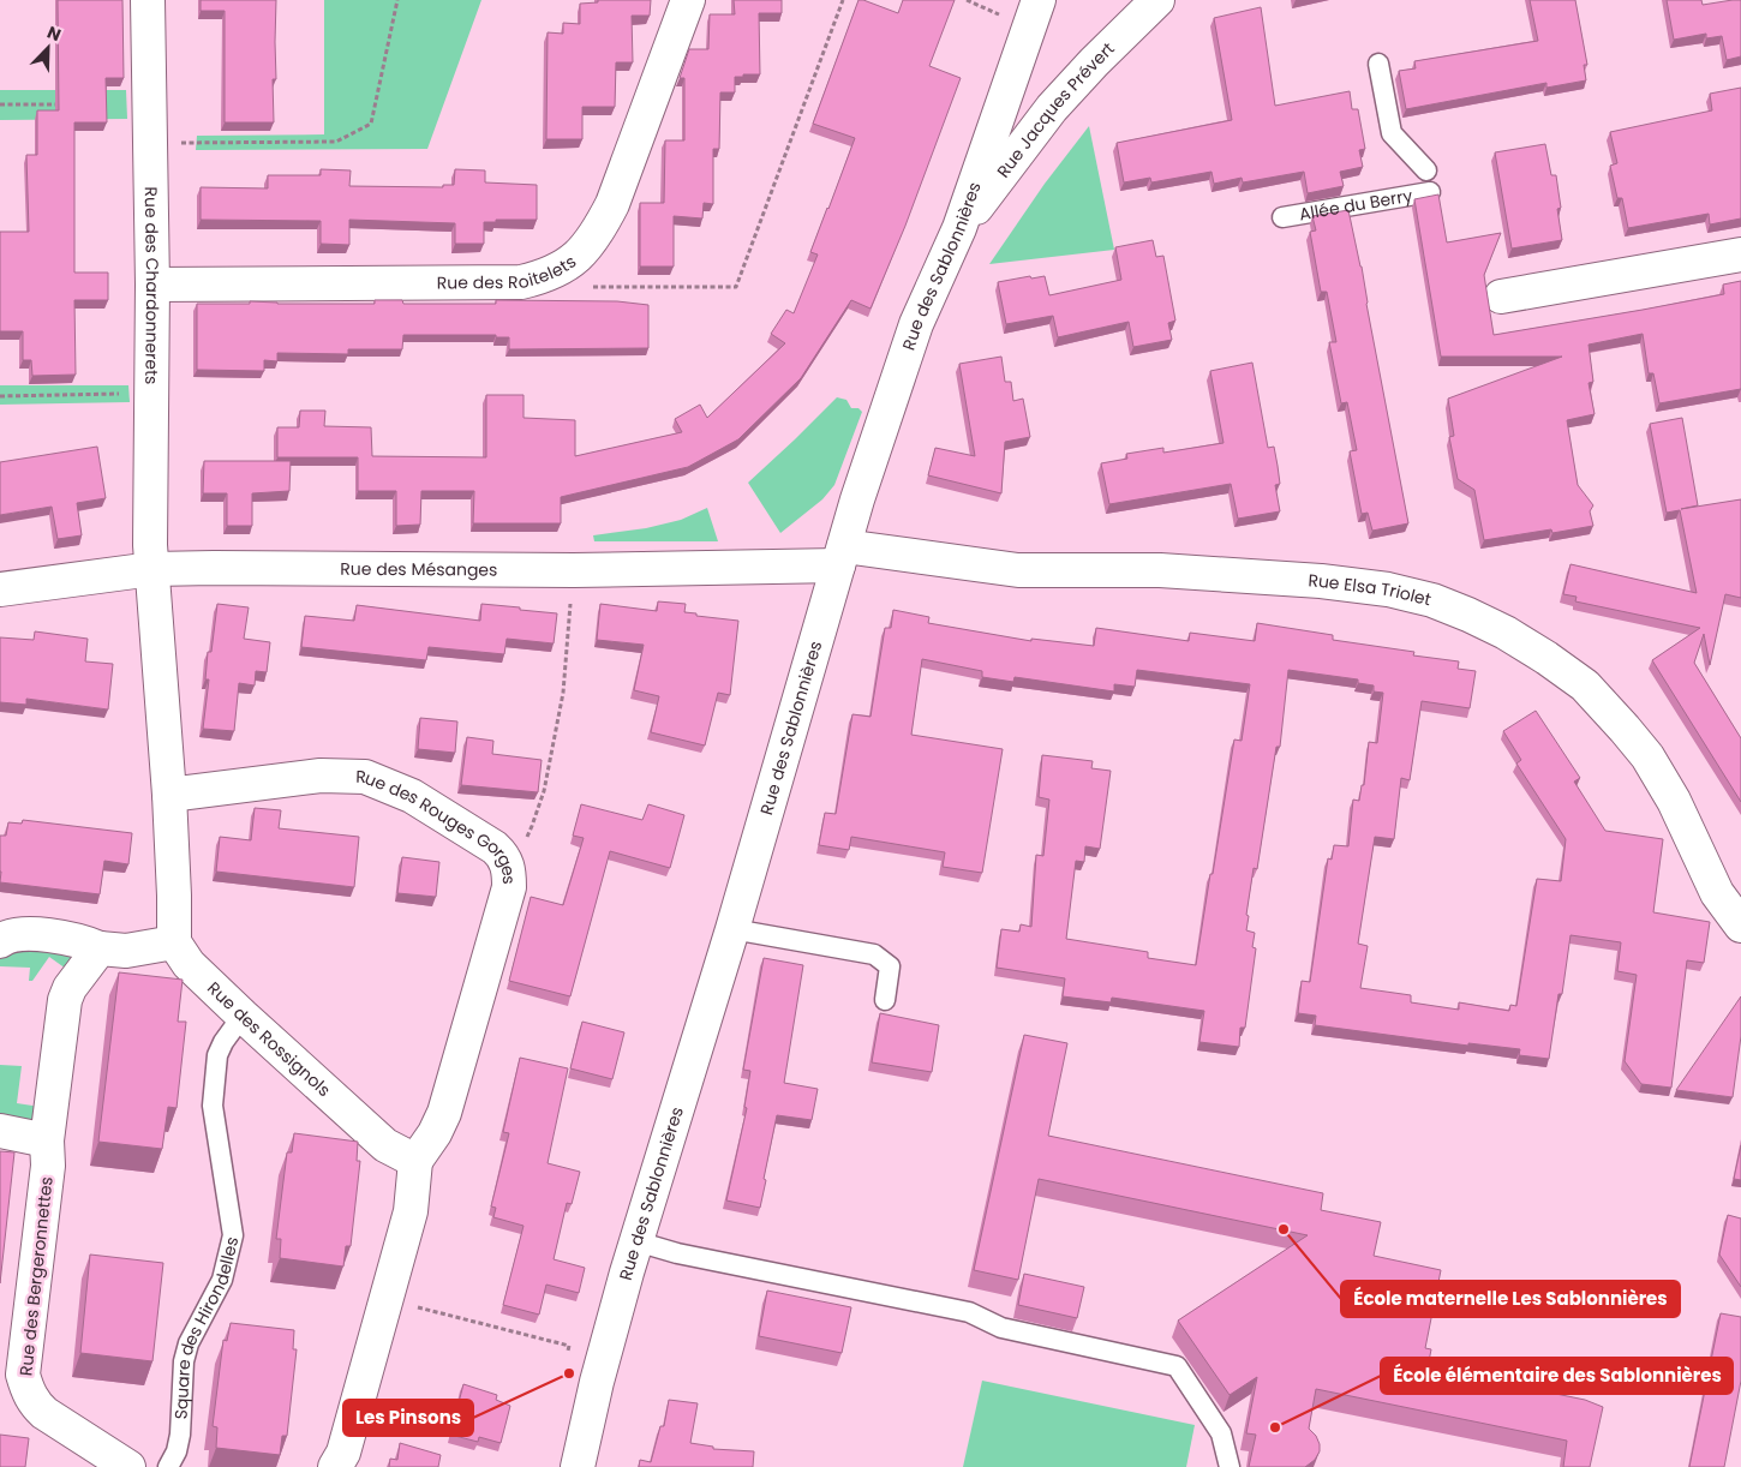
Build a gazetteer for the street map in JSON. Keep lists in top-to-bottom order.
{
  "streets": {
    "street": [
      "Rue Jacques Prévert",
      "Rue des Sablonnières",
      "Rue des Roitelets",
      "Rue des Chardonnerets",
      "Rue des Mésanges",
      "Rue Elsa Triolet",
      "Rue des Rouges Gorges",
      "Rue des Rossignols",
      "Rue des Bergeronnettes"
    ],
    "lane": ["Allée du Berry", "Square des Hirondelles"]
  },
  "crossings": [
    ["Rue Jacques Prévert", "Rue des Sablonnières"],
    ["Rue des Sablonnières", "Rue des Mésanges"],
    ["Rue des Sablonnières", "Rue Elsa Triolet"],
    ["Rue des Roitelets", "Rue des Chardonnerets"],
    ["Rue des Chardonnerets", "Rue des Mésanges"],
    ["Rue des Mésanges", "Rue Elsa Triolet"],
    ["Rue des Rouges Gorges", "Rue des Rossignols"],
    ["Rue des Rossignols", "Square des Hirondelles"]
  ],
  "places": ["École maternelle Les Sablonnières", "Les Pinsons", "École élémentaire des Sablonnières"],
  "north": "top right"
}
